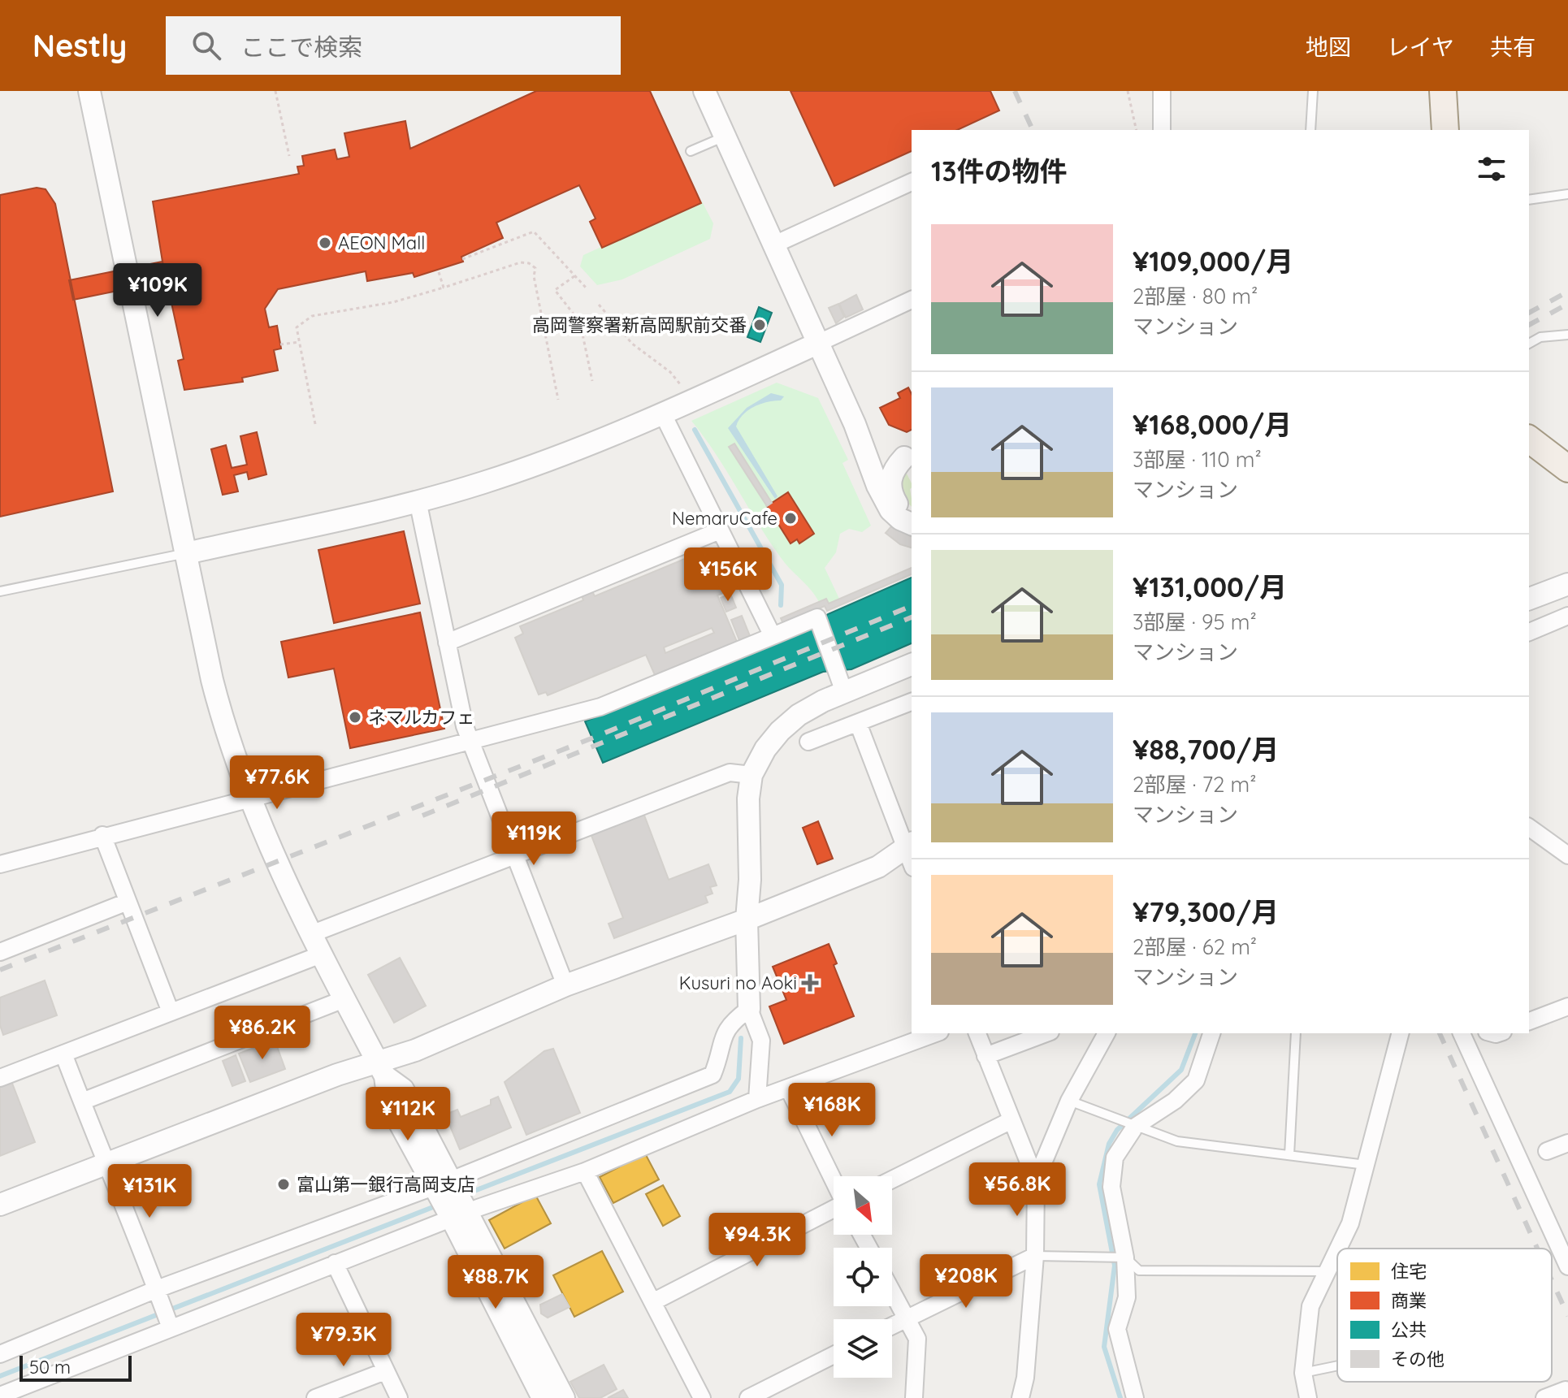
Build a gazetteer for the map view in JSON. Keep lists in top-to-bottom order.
{
  "places": {
    "other": [
      "AEON Mall",
      "高岡警察署新高岡駅前交番",
      "NemaruCafe",
      "ネマルカフェ",
      "富山第一銀行高岡支店"
    ],
    "health": ["Kusuri no Aoki"]
  },
  "legend": [
    "住宅",
    "商業",
    "公共",
    "その他"
  ],
  "scale_bar": "50 m",
  "north": "bottom right",
  "page": {
    "header": "Nestly",
    "search": "ここで検索",
    "nav": ["地図", "レイヤ", "共有"],
    "heading": "13件の物件",
    "list": [
      {
        "name": "¥109,000/月",
        "note": "2部屋 · 80 m² · マンション"
      },
      {
        "name": "¥168,000/月",
        "note": "3部屋 · 110 m² · マンション"
      },
      {
        "name": "¥131,000/月",
        "note": "3部屋 · 95 m² · マンション"
      },
      {
        "name": "¥88,700/月",
        "note": "2部屋 · 72 m² · マンション"
      },
      {
        "name": "¥79,300/月",
        "note": "2部屋 · 62 m² · マンション"
      }
    ],
    "price": [
      "¥109K",
      "¥156K",
      "¥77.6K",
      "¥119K",
      "¥86.2K",
      "¥168K",
      "¥112K",
      "¥56.8K",
      "¥131K",
      "¥94.3K",
      "¥208K",
      "¥88.7K",
      "¥79.3K"
    ],
    "scale": "50 m"
  }
}
